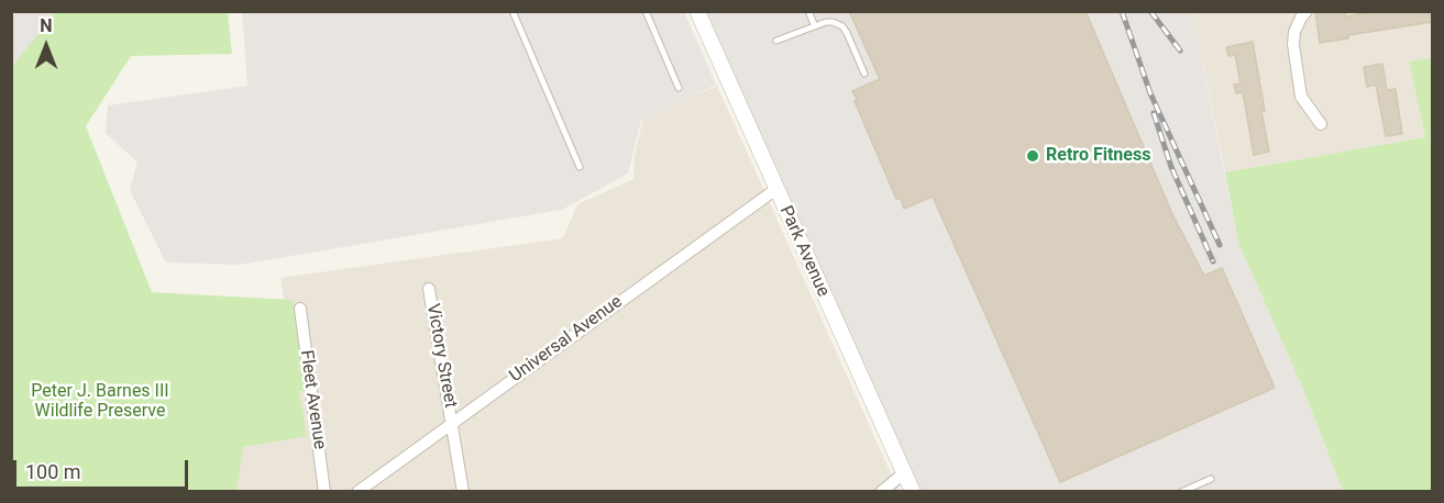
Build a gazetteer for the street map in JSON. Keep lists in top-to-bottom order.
{
  "streets": {
    "street": [
      "Park Avenue",
      "Universal Avenue",
      "Victory Street",
      "Fleet Avenue"
    ]
  },
  "crossings": [
    ["Park Avenue", "Universal Avenue"],
    ["Universal Avenue", "Victory Street"]
  ],
  "parks": ["Peter J. Barnes III Wildlife Preserve"],
  "places": ["Retro Fitness"],
  "scale_bar": "100 m",
  "north": "top"
}
